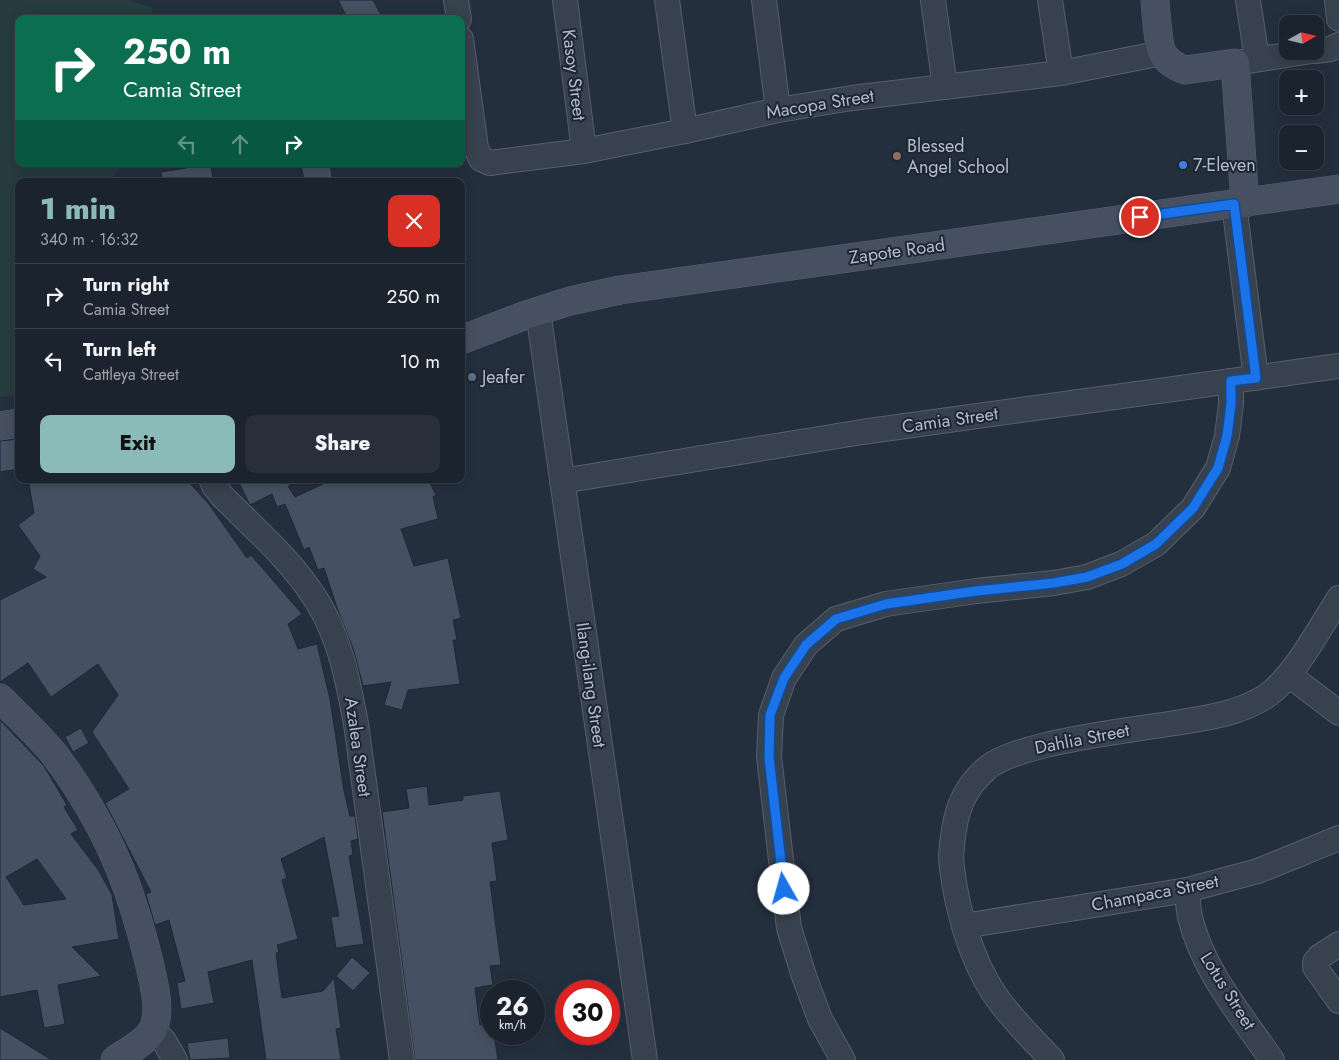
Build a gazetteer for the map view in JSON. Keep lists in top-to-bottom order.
{
  "streets": {
    "main road": ["Zapote Road"],
    "street": [
      "Kasoy Street",
      "Macopa Street",
      "Camia Street",
      "Ilang-ilang Street",
      "Dahlia Street",
      "Azalea Street",
      "Champaca Street",
      "Lotus Street"
    ]
  },
  "crossings": [
    ["Kasoy Street", "Macopa Street"],
    ["Zapote Road", "Ilang-ilang Street"],
    ["Camia Street", "Ilang-ilang Street"],
    ["Dahlia Street", "Champaca Street"],
    ["Champaca Street", "Lotus Street"]
  ],
  "places": ["Blessed Angel School", "7-Eleven", "Jeafer"],
  "north": "right",
  "page": {
    "map_buttons": ["+", "−"],
    "turn": ["250 m", "Camia Street"],
    "heading": ["1 min", "340 m · 16:32"],
    "list": [
      {
        "name": "Turn right",
        "note": "Camia Street",
        "value": "250 m"
      },
      {
        "name": "Turn left",
        "note": "Cattleya Street",
        "value": "10 m"
      }
    ],
    "buttons": ["Exit", "Share"],
    "speed": "26 km/h",
    "limit": "30"
  }
}
